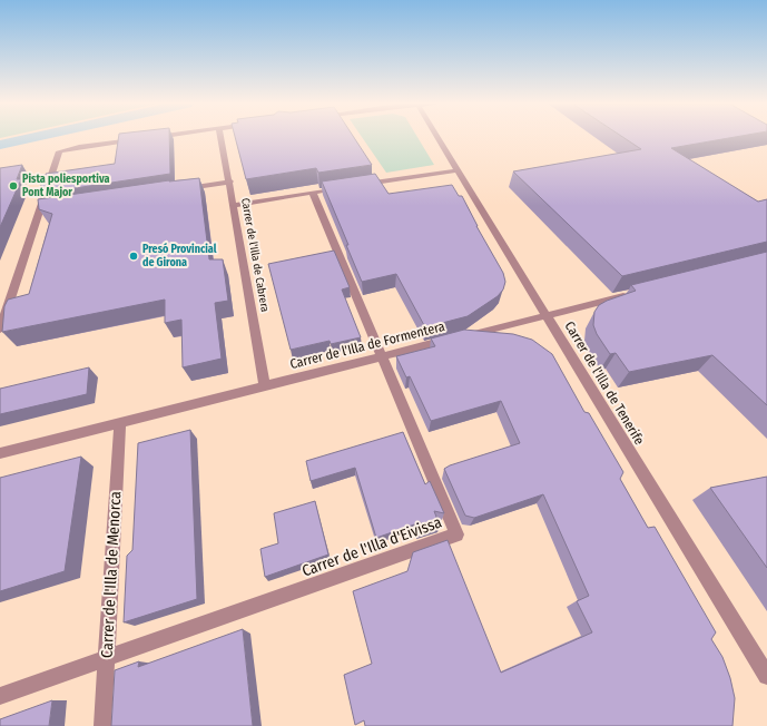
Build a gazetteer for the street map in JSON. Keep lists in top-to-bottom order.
{
  "streets": {
    "street": [
      "Carrer de l'Illa de Cabrera",
      "Carrer de l'Illa de Formentera",
      "Carrer de l'Illa de Tenerife",
      "Carrer de l'Illa d'Eivissa",
      "Carrer de l'Illa de Menorca"
    ]
  },
  "crossings": [
    ["Carrer de l'Illa de Cabrera", "Carrer de l'Illa de Formentera"],
    ["Carrer de l'Illa de Formentera", "Carrer de l'Illa de Tenerife"],
    ["Carrer de l'Illa de Formentera", "Carrer de l'Illa d'Eivissa"],
    ["Carrer de l'Illa de Formentera", "Carrer de l'Illa de Menorca"],
    ["Carrer de l'Illa d'Eivissa", "Carrer de l'Illa de Menorca"]
  ],
  "places": ["Pista poliesportiva Pont Major", "Presó Provincial de Girona"]
}
